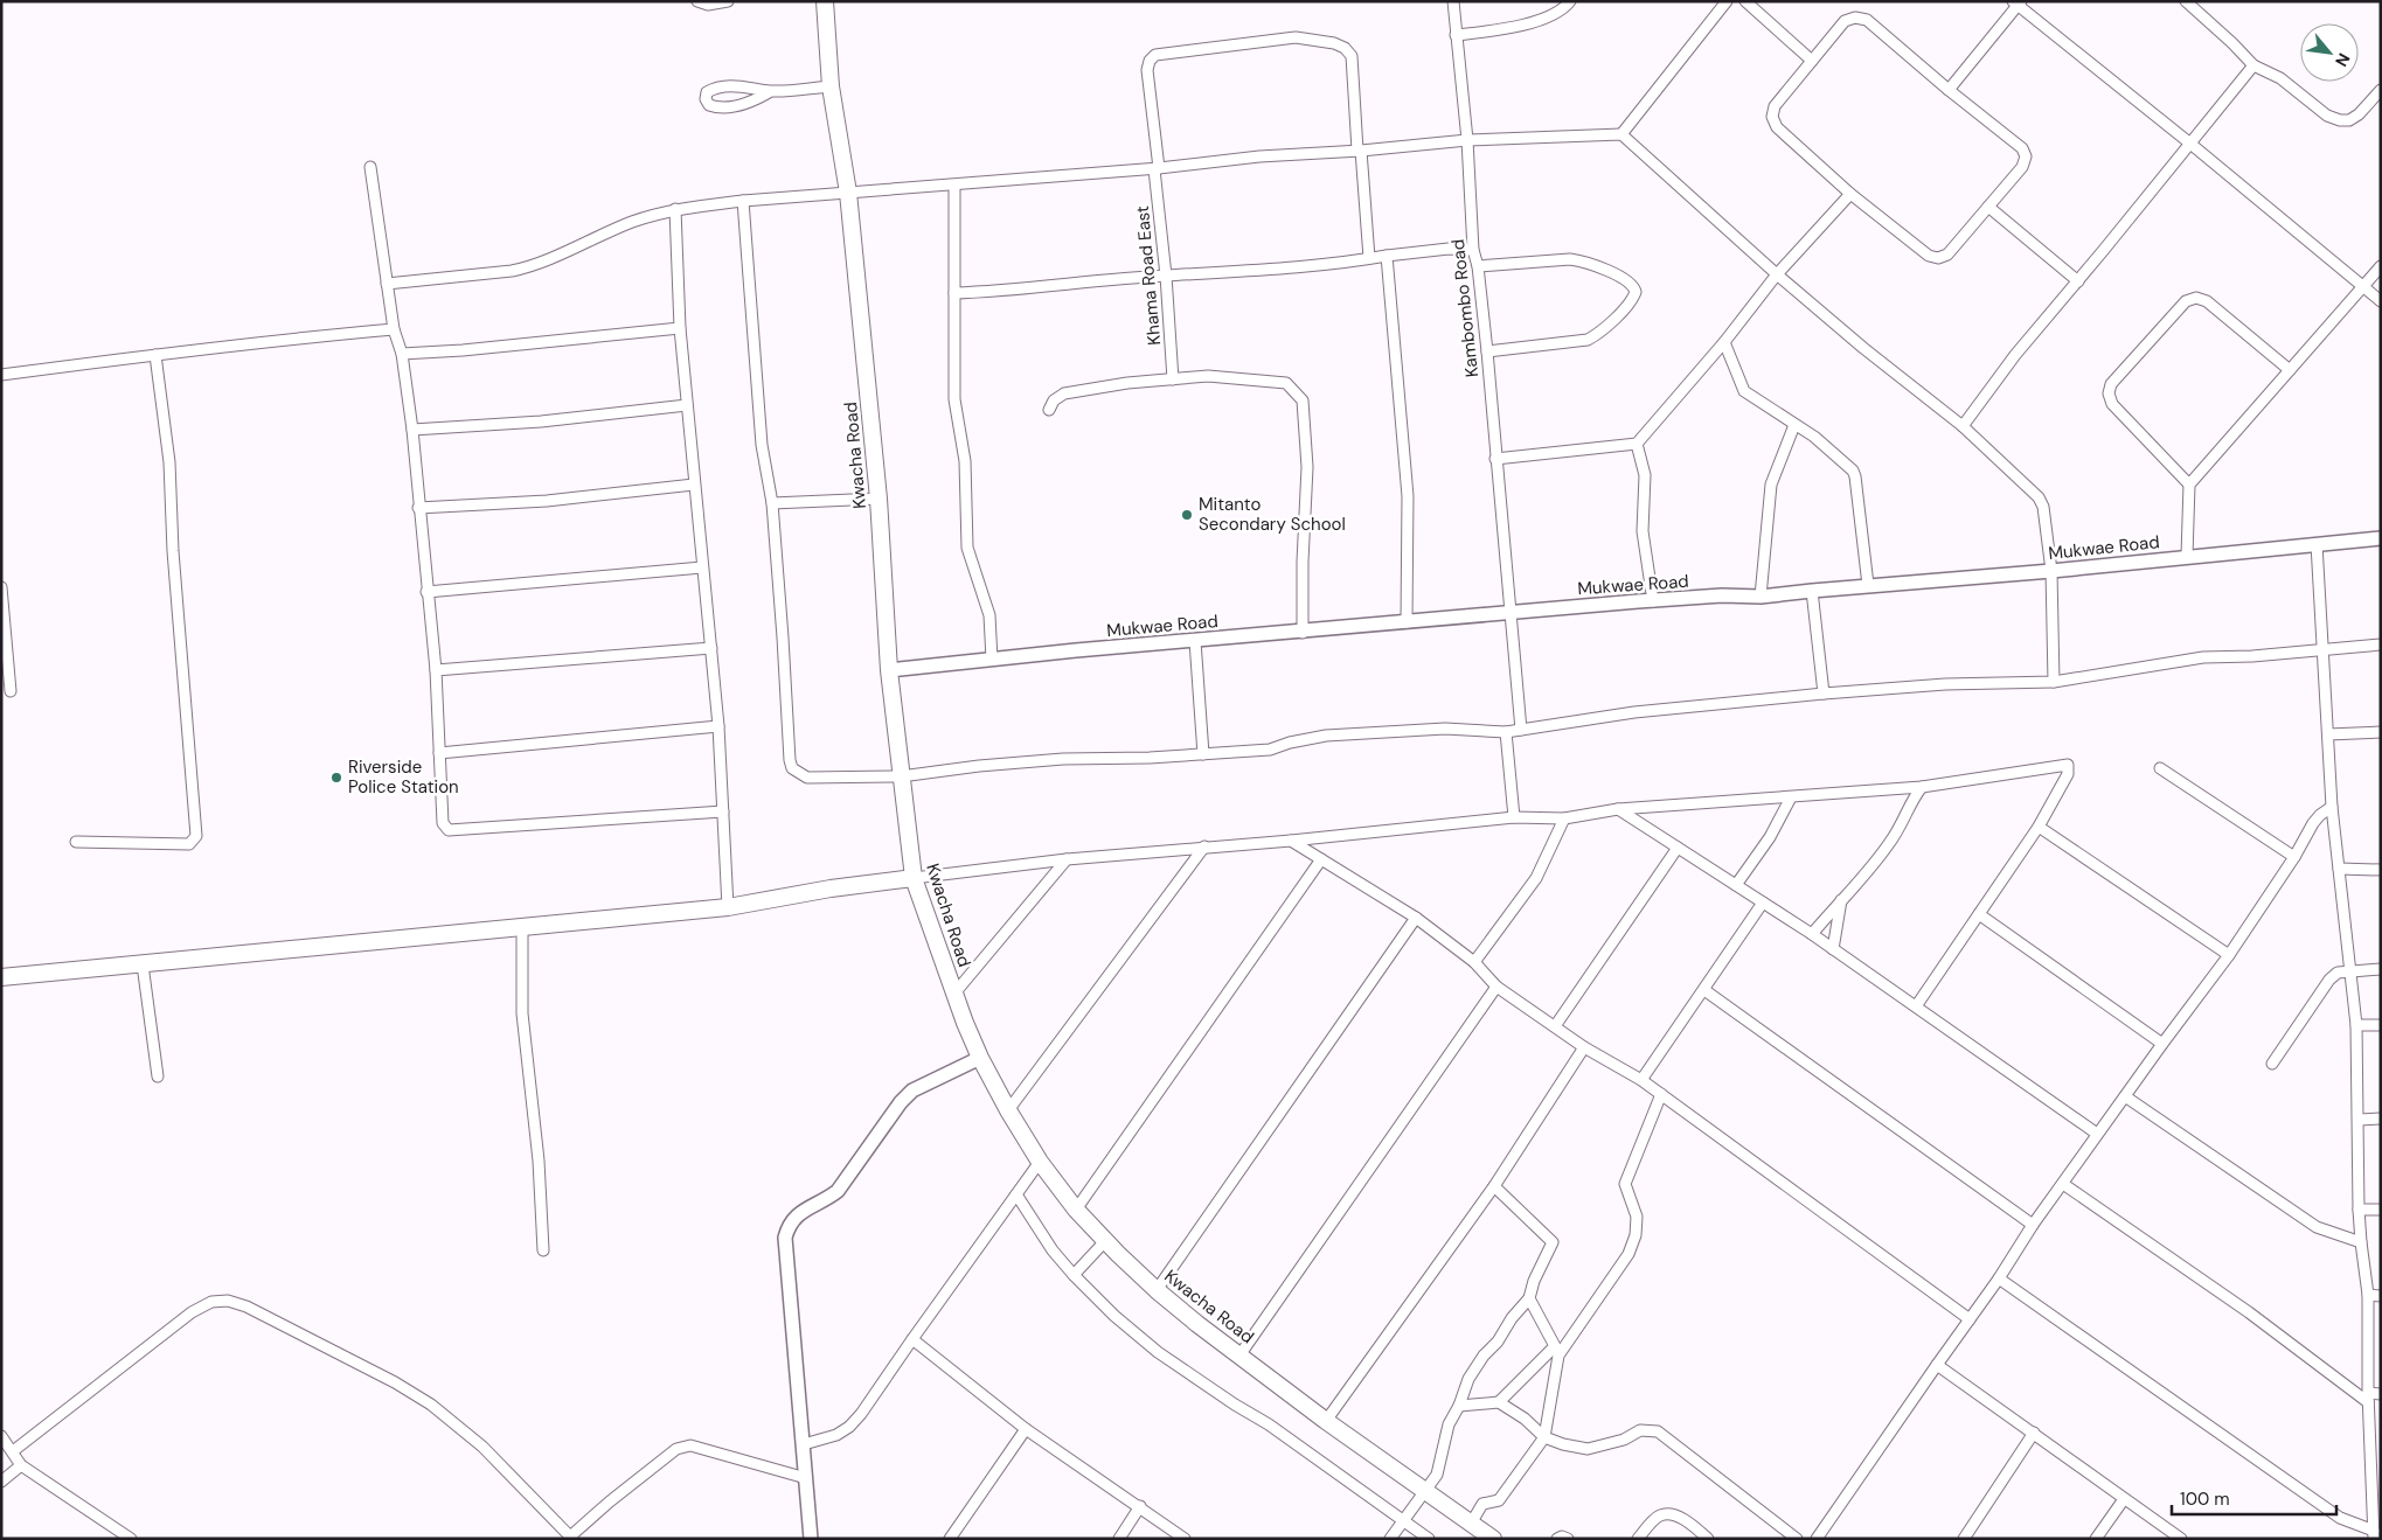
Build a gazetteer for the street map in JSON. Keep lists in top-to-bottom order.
{
  "streets": {
    "main road": ["Kwacha Road"],
    "street": ["Khama Road East", "Kambombo Road", "Mukwae Road"]
  },
  "crossings": [
    ["Kambombo Road", "Mukwae Road"],
    ["Kwacha Road", "Mukwae Road"]
  ],
  "places": ["Mitanto Secondary School", "Riverside Police Station"],
  "scale_bar": "100 m",
  "north": "bottom right"
}
